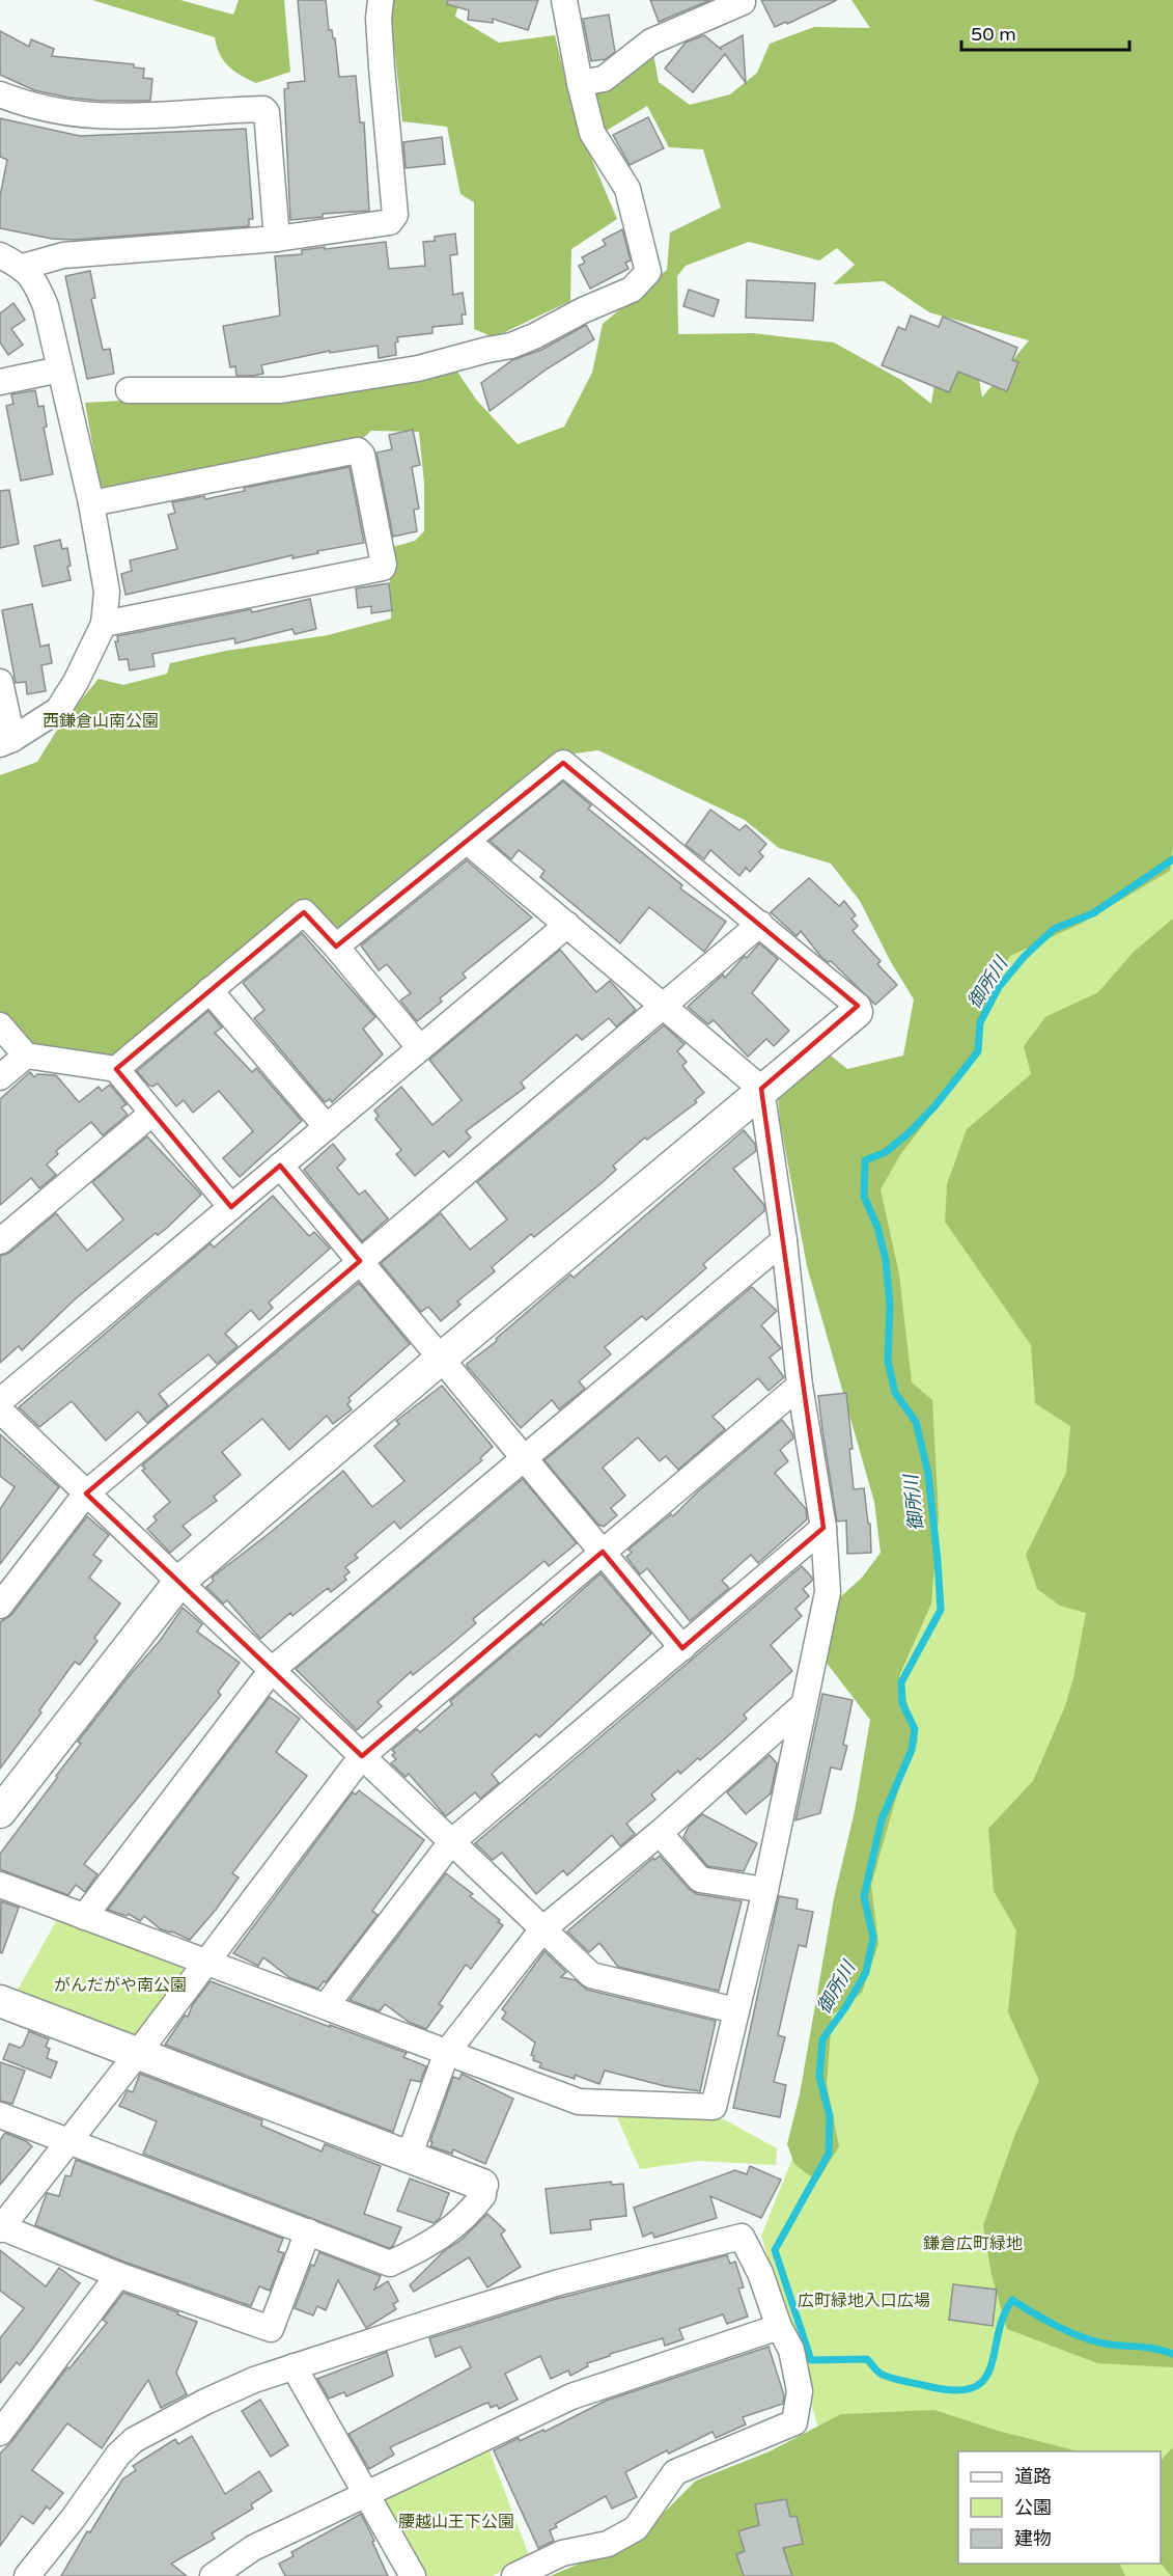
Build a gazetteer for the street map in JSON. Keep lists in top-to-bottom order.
{
  "water": ["御所川"],
  "parks": [
    "西鎌倉山南公園",
    "がんだがや南公園",
    "鎌倉広町緑地",
    "広町緑地入口広場",
    "腰越山王下公園"
  ],
  "legend": ["道路", "公園", "建物"],
  "scale_bar": "50 m"
}
